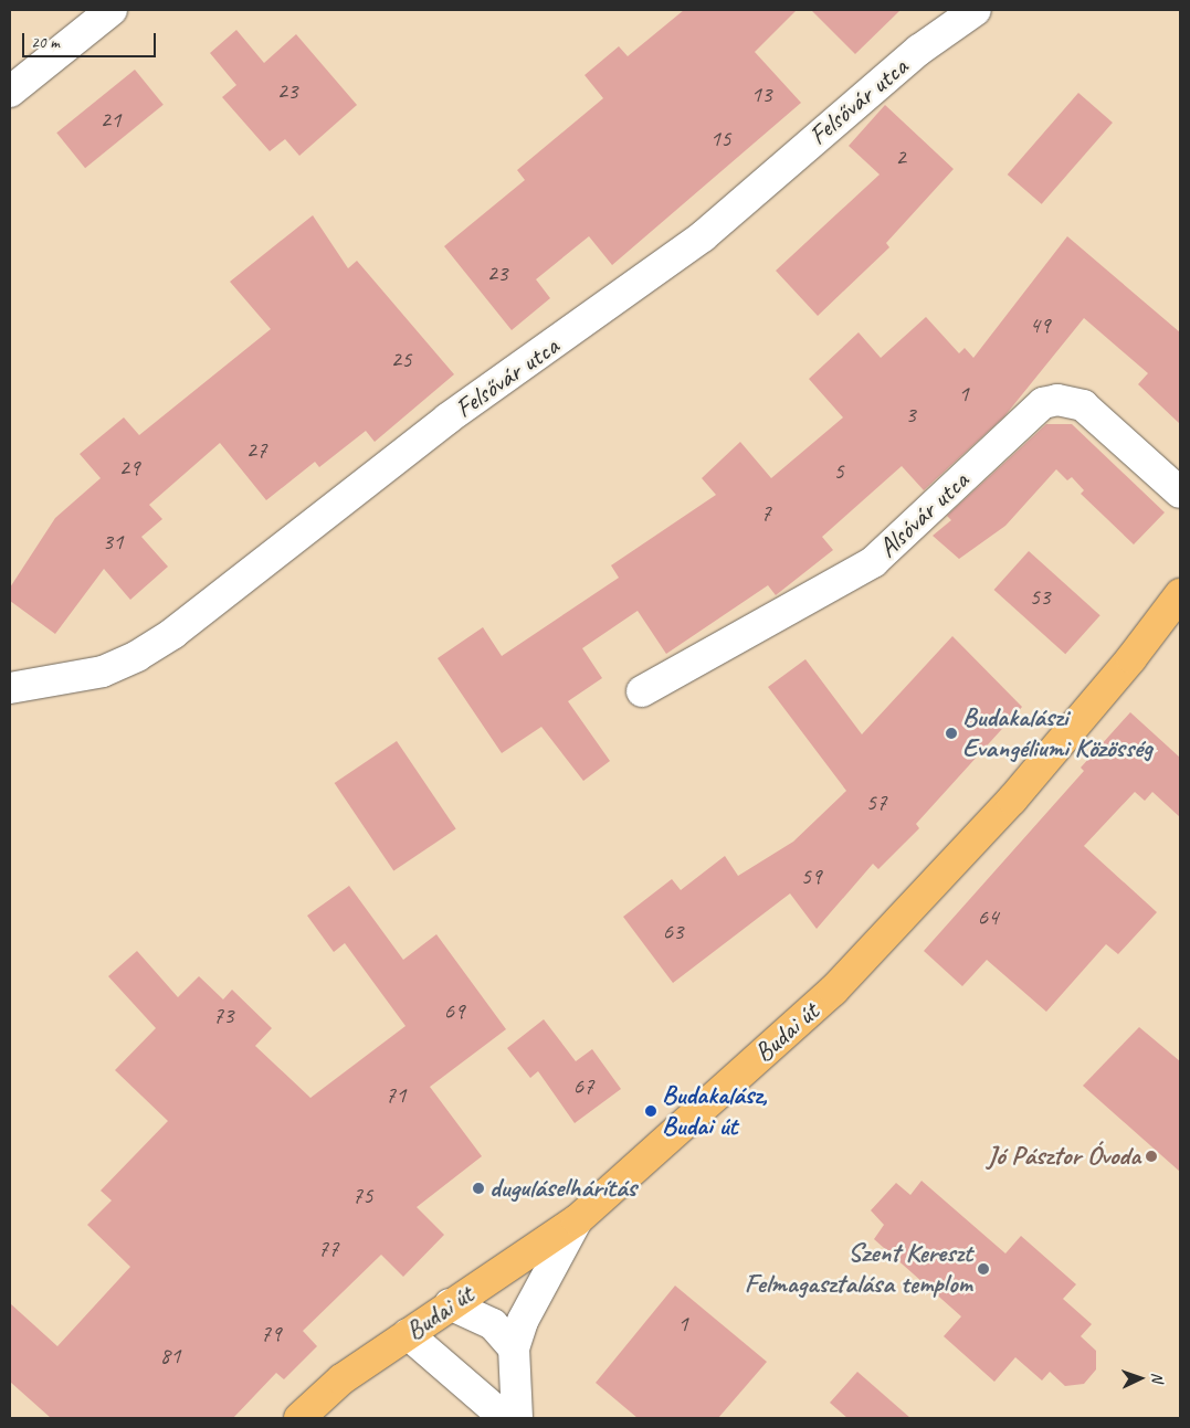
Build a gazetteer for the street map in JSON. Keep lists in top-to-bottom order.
{
  "streets": {
    "main road": ["Budai út"],
    "street": ["Felsővár utca", "Alsóvár utca"]
  },
  "places": [
    "Budakalászi Evangéliumi Közösség",
    "Budakalász, Budai út",
    "Jó Pásztor Óvoda",
    "duguláselhárítás",
    "Szent Kereszt Felmagasztalása templom"
  ],
  "house_numbers": [
    "23",
    "13",
    "21",
    "15",
    "2",
    "23",
    "49",
    "25",
    "1",
    "3",
    "27",
    "29",
    "5",
    "7",
    "31",
    "53",
    "57",
    "59",
    "64",
    "63",
    "69",
    "73",
    "67",
    "71",
    "75",
    "77",
    "1",
    "79",
    "81"
  ],
  "scale_bar": "20 m",
  "north": "right"
}
